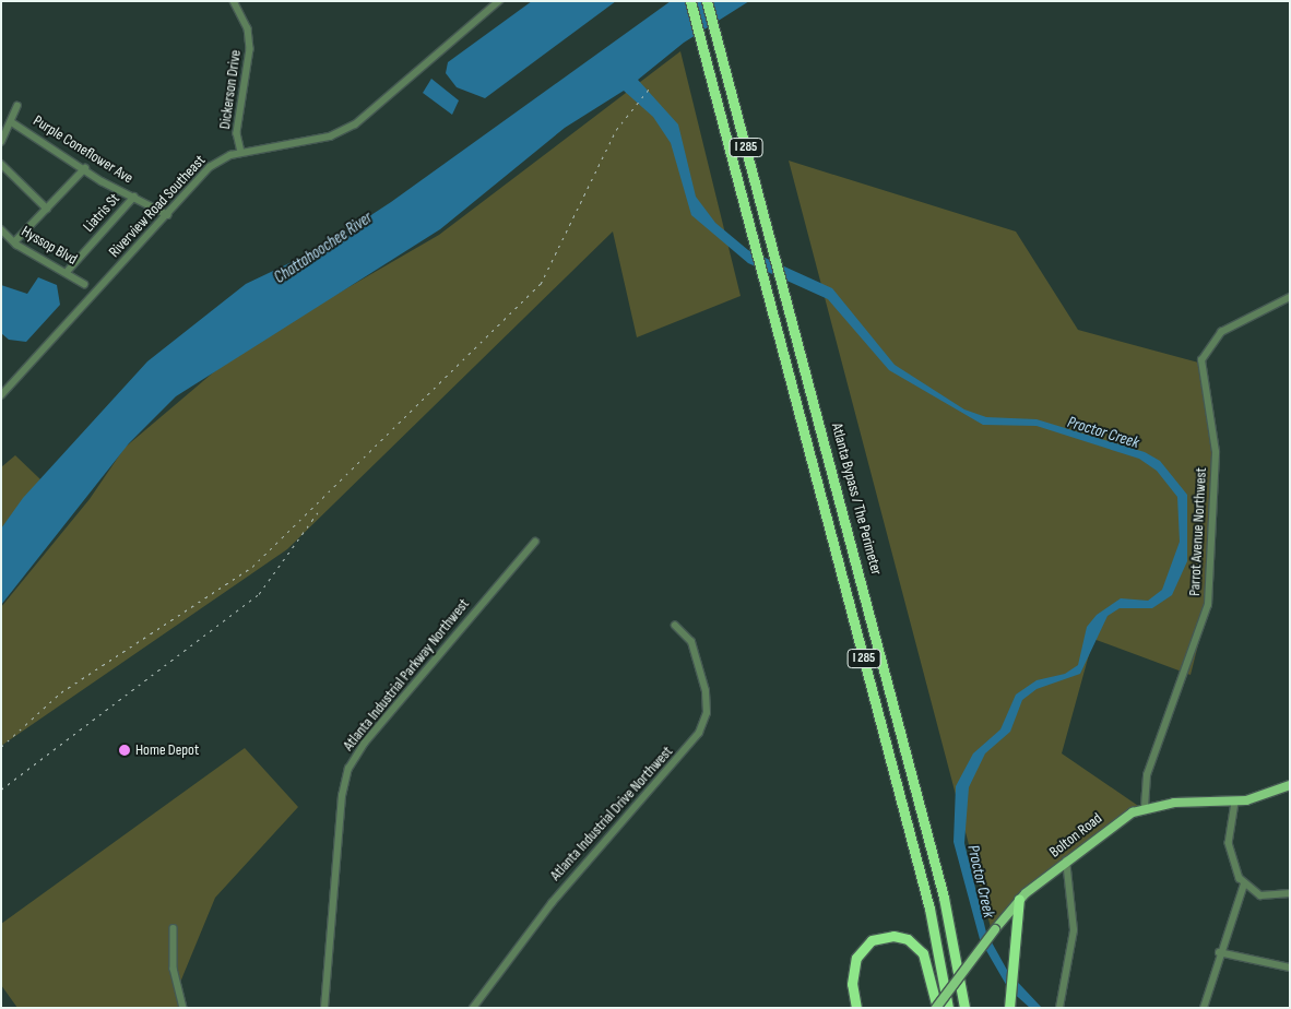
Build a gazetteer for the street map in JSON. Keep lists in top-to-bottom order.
{
  "streets": {
    "highway": ["I 285", "Atlanta Bypass / The Perimeter"],
    "main road": ["Bolton Road"],
    "street": [
      "Dickerson Drive",
      "Purple Coneflower Ave",
      "Riverview Road Southeast",
      "Liatris St",
      "Hyssop Blvd",
      "Parrot Avenue Northwest",
      "Atlanta Industrial Parkway Northwest",
      "Atlanta Industrial Drive Northwest"
    ]
  },
  "crossings": [
    ["Dickerson Drive", "Riverview Road Southeast"],
    ["Purple Coneflower Ave", "Riverview Road Southeast"],
    ["Purple Coneflower Ave", "Liatris St"],
    ["Liatris St", "Hyssop Blvd"],
    ["Parrot Avenue Northwest", "Bolton Road"]
  ],
  "water": ["Chattahoochee River", "Proctor Creek"],
  "places": ["Home Depot"]
}
